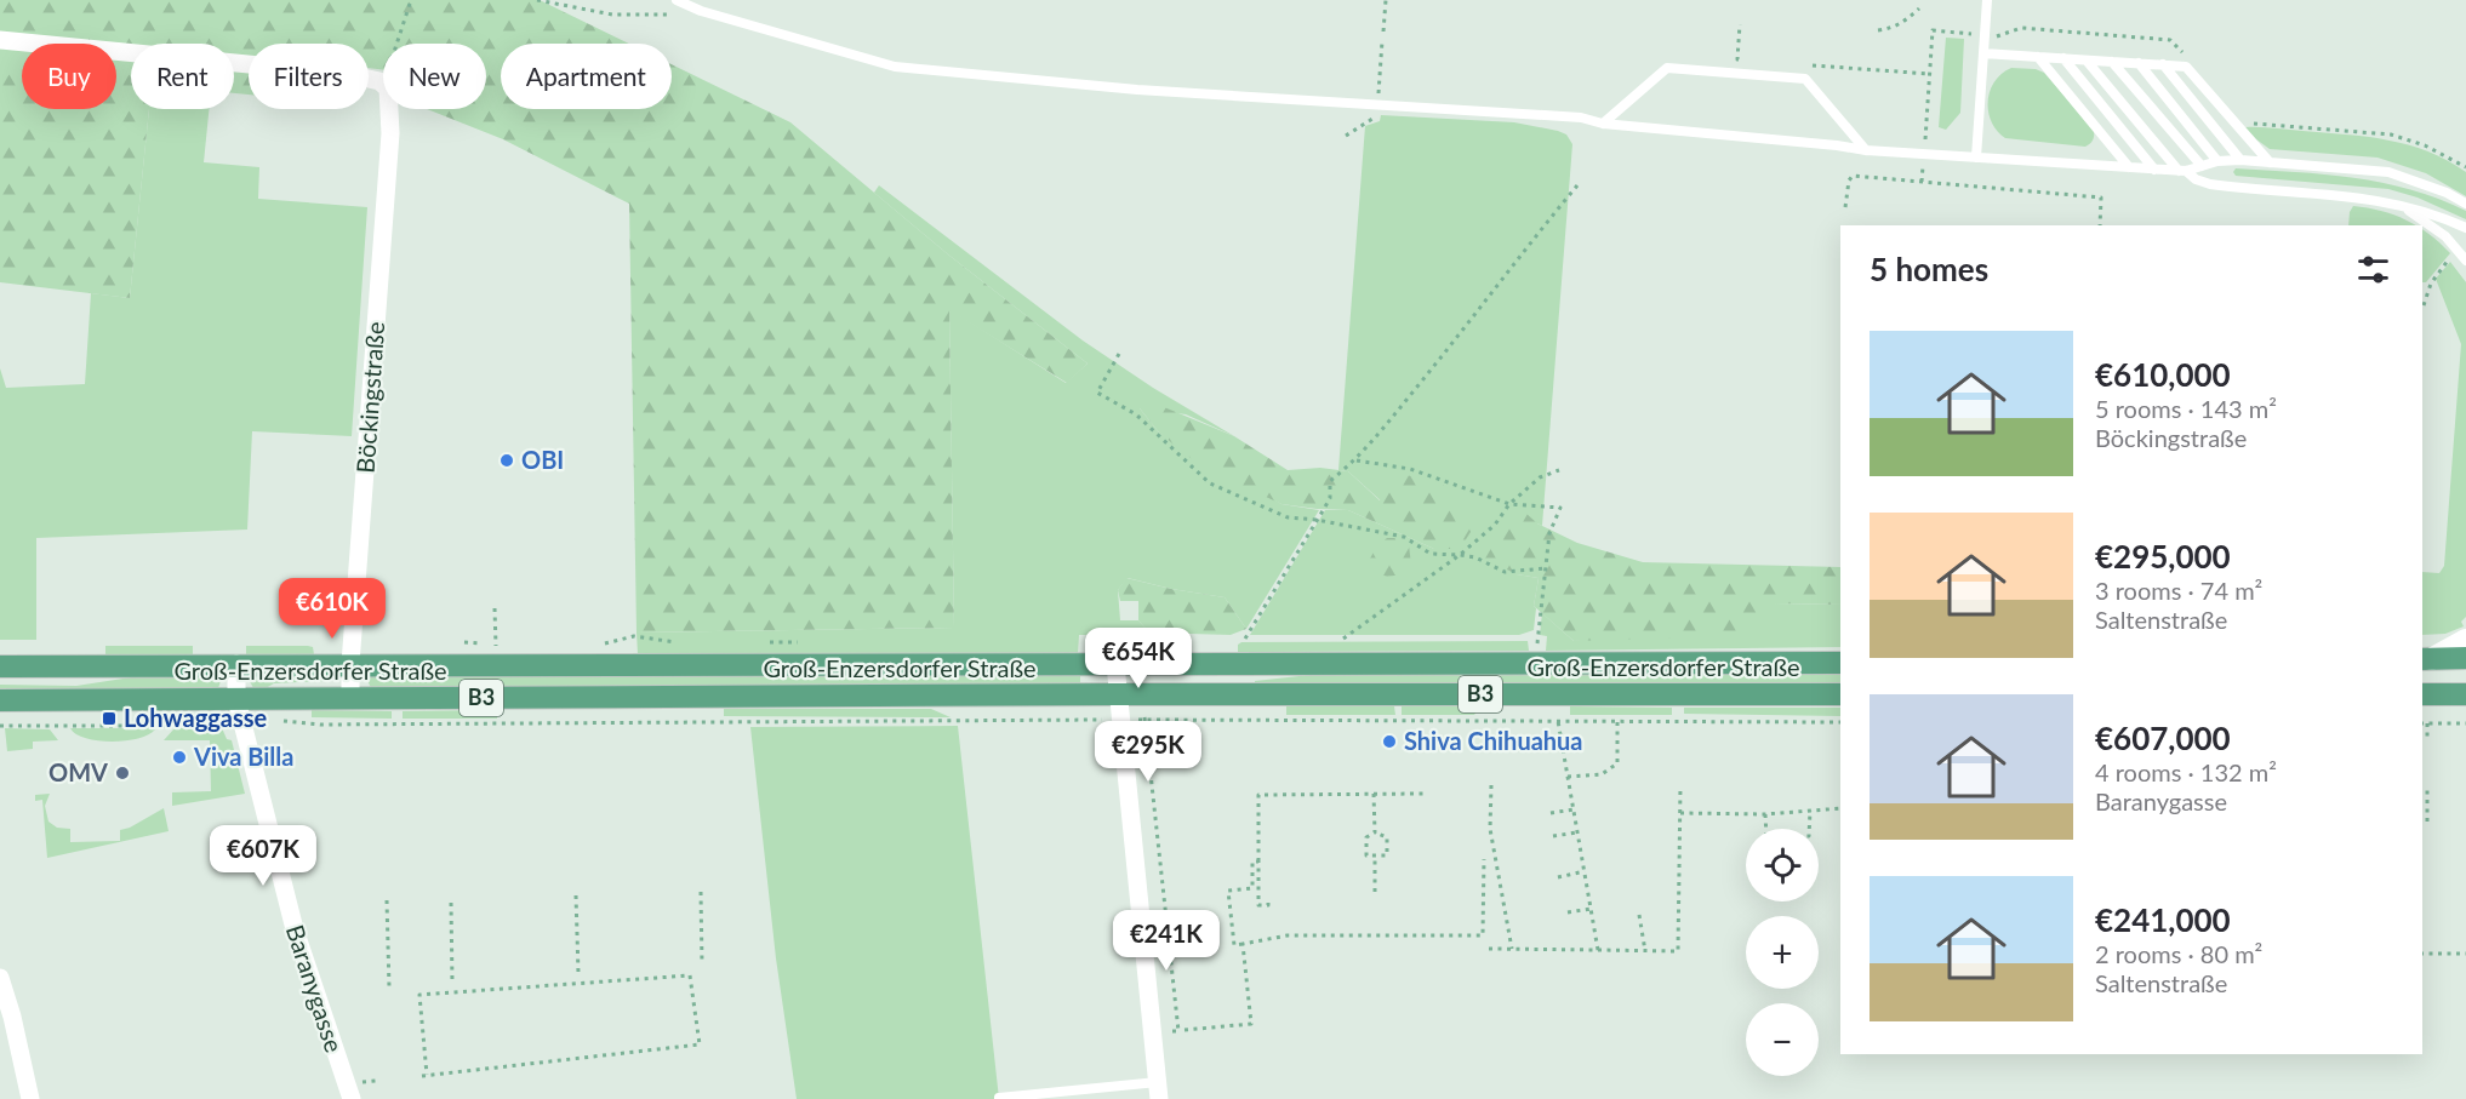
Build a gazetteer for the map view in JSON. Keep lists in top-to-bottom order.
{
  "streets": {
    "main road": ["Groß-Enzersdorfer Straße", "B3"],
    "street": ["Böckingstraße", "Baranygasse"]
  },
  "crossings": [
    ["Böckingstraße", "Groß-Enzersdorfer Straße"],
    ["Groß-Enzersdorfer Straße", "Baranygasse"]
  ],
  "places": {
    "other": [
      "OBI",
      "Shiva Chihuahua",
      "Viva Billa",
      "OMV"
    ],
    "transit": ["Lohwaggasse"]
  },
  "page": {
    "chip": [
      "Buy",
      "Rent",
      "Filters",
      "New",
      "Apartment"
    ],
    "heading": "5 homes",
    "list": [
      {
        "name": "€610,000",
        "note": "5 rooms · 143 m² · Böckingstraße"
      },
      {
        "name": "€295,000",
        "note": "3 rooms · 74 m² · Saltenstraße"
      },
      {
        "name": "€607,000",
        "note": "4 rooms · 132 m² · Baranygasse"
      },
      {
        "name": "€241,000",
        "note": "2 rooms · 80 m² · Saltenstraße"
      }
    ],
    "price": [
      "€610K",
      "€654K",
      "€295K",
      "€607K",
      "€241K"
    ],
    "map_buttons": ["+", "−"]
  }
}
